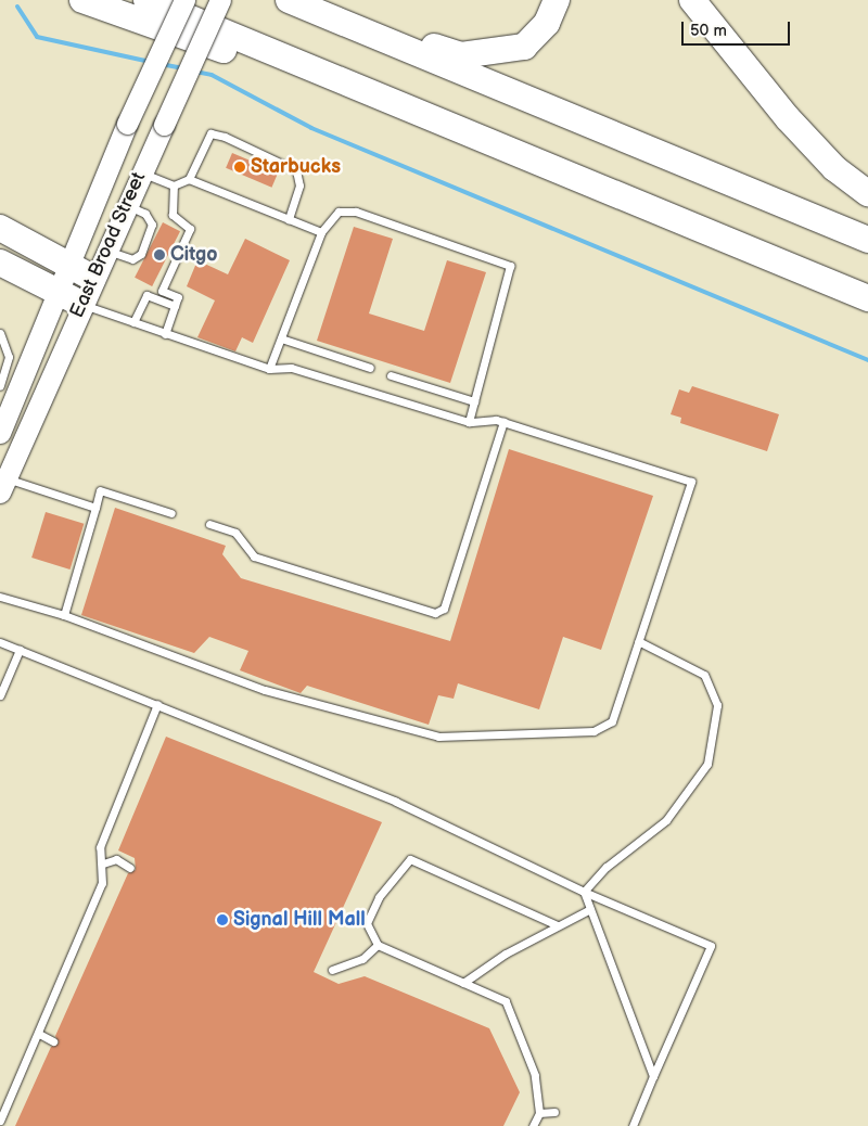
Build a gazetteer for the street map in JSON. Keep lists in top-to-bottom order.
{
  "streets": {
    "main road": ["East Broad Street"]
  },
  "places": ["Starbucks", "Citgo", "Signal Hill Mall"],
  "scale_bar": "50 m"
}
